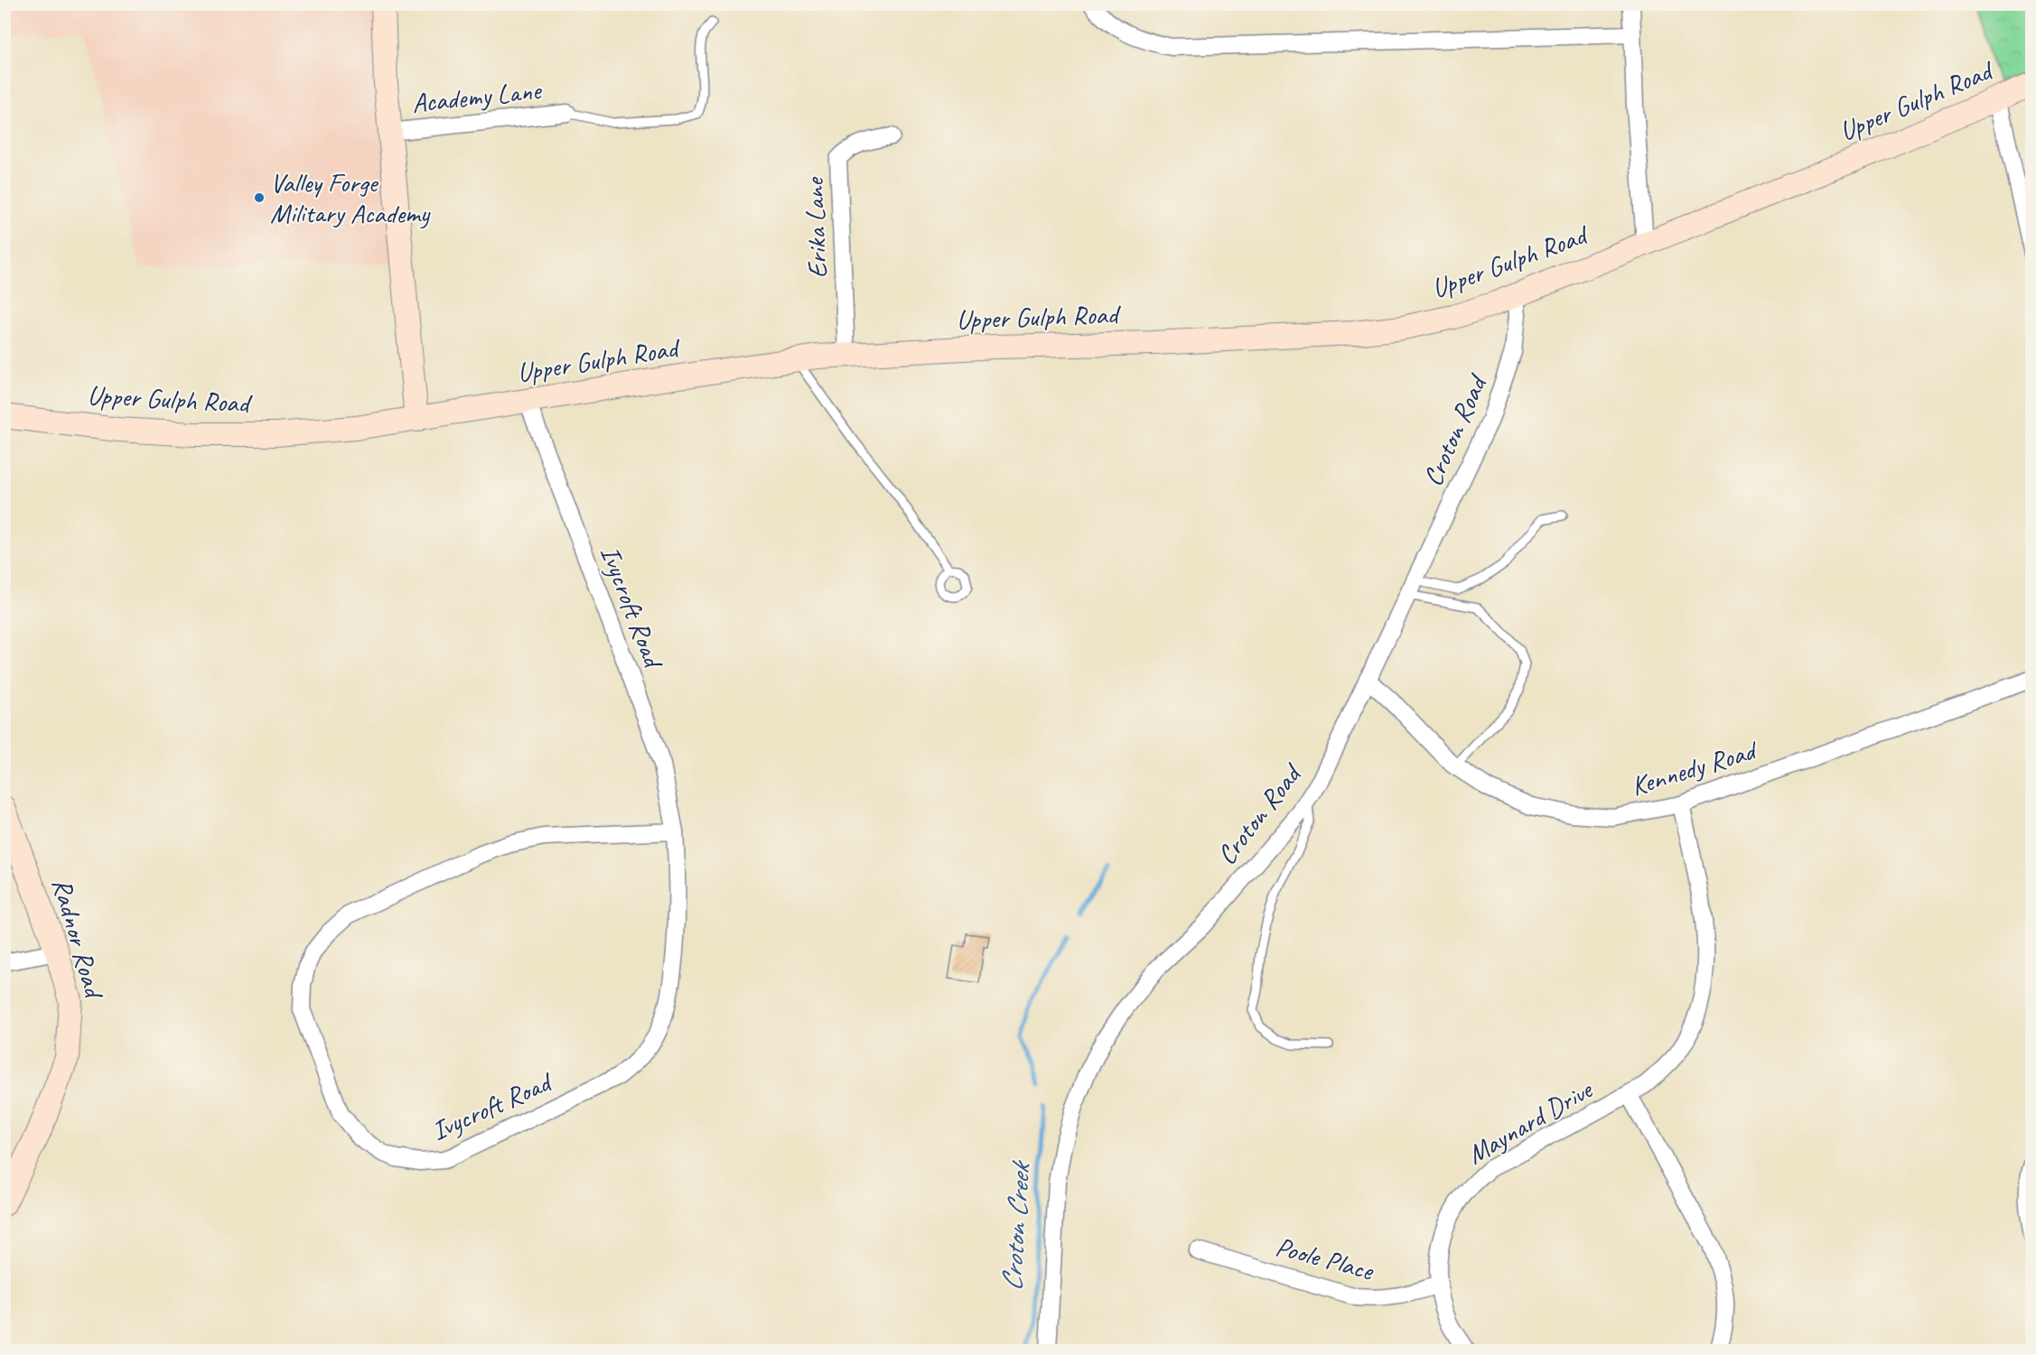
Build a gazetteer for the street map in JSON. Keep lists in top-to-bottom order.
{
  "streets": {
    "street": [
      "Academy Lane",
      "Upper Gulph Road",
      "Erika Lane",
      "Croton Road",
      "Ivycroft Road",
      "Kennedy Road",
      "Radnor Road",
      "Maynard Drive",
      "Poole Place"
    ]
  },
  "crossings": [
    ["Upper Gulph Road", "Erika Lane"],
    ["Upper Gulph Road", "Croton Road"],
    ["Upper Gulph Road", "Ivycroft Road"],
    ["Croton Road", "Kennedy Road"],
    ["Kennedy Road", "Maynard Drive"],
    ["Maynard Drive", "Poole Place"]
  ],
  "water": ["Croton Creek"],
  "places": ["Valley Forge Military Academy"]
}
